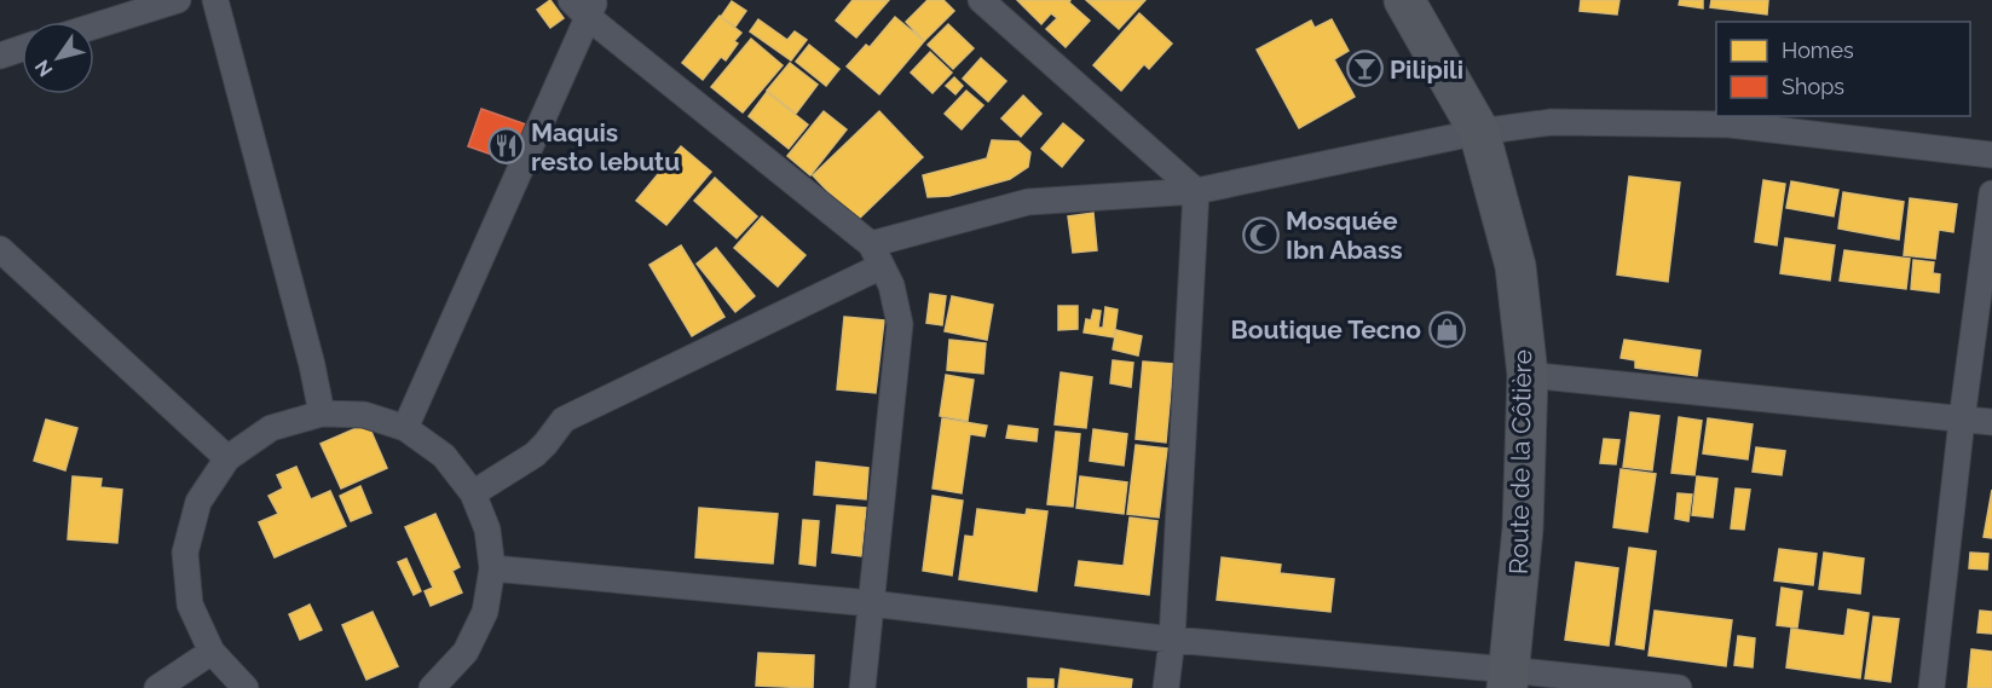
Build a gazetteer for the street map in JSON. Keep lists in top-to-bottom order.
{
  "streets": {
    "main road": ["Route de la Côtière"]
  },
  "places": {
    "bar": ["Pilipili"],
    "restaurant": ["Maquis resto lebutu"],
    "mosque": ["Mosquée Ibn Abass"],
    "shop": ["Boutique Tecno"]
  },
  "legend": ["Homes", "Shops"],
  "north": "bottom left"
}
